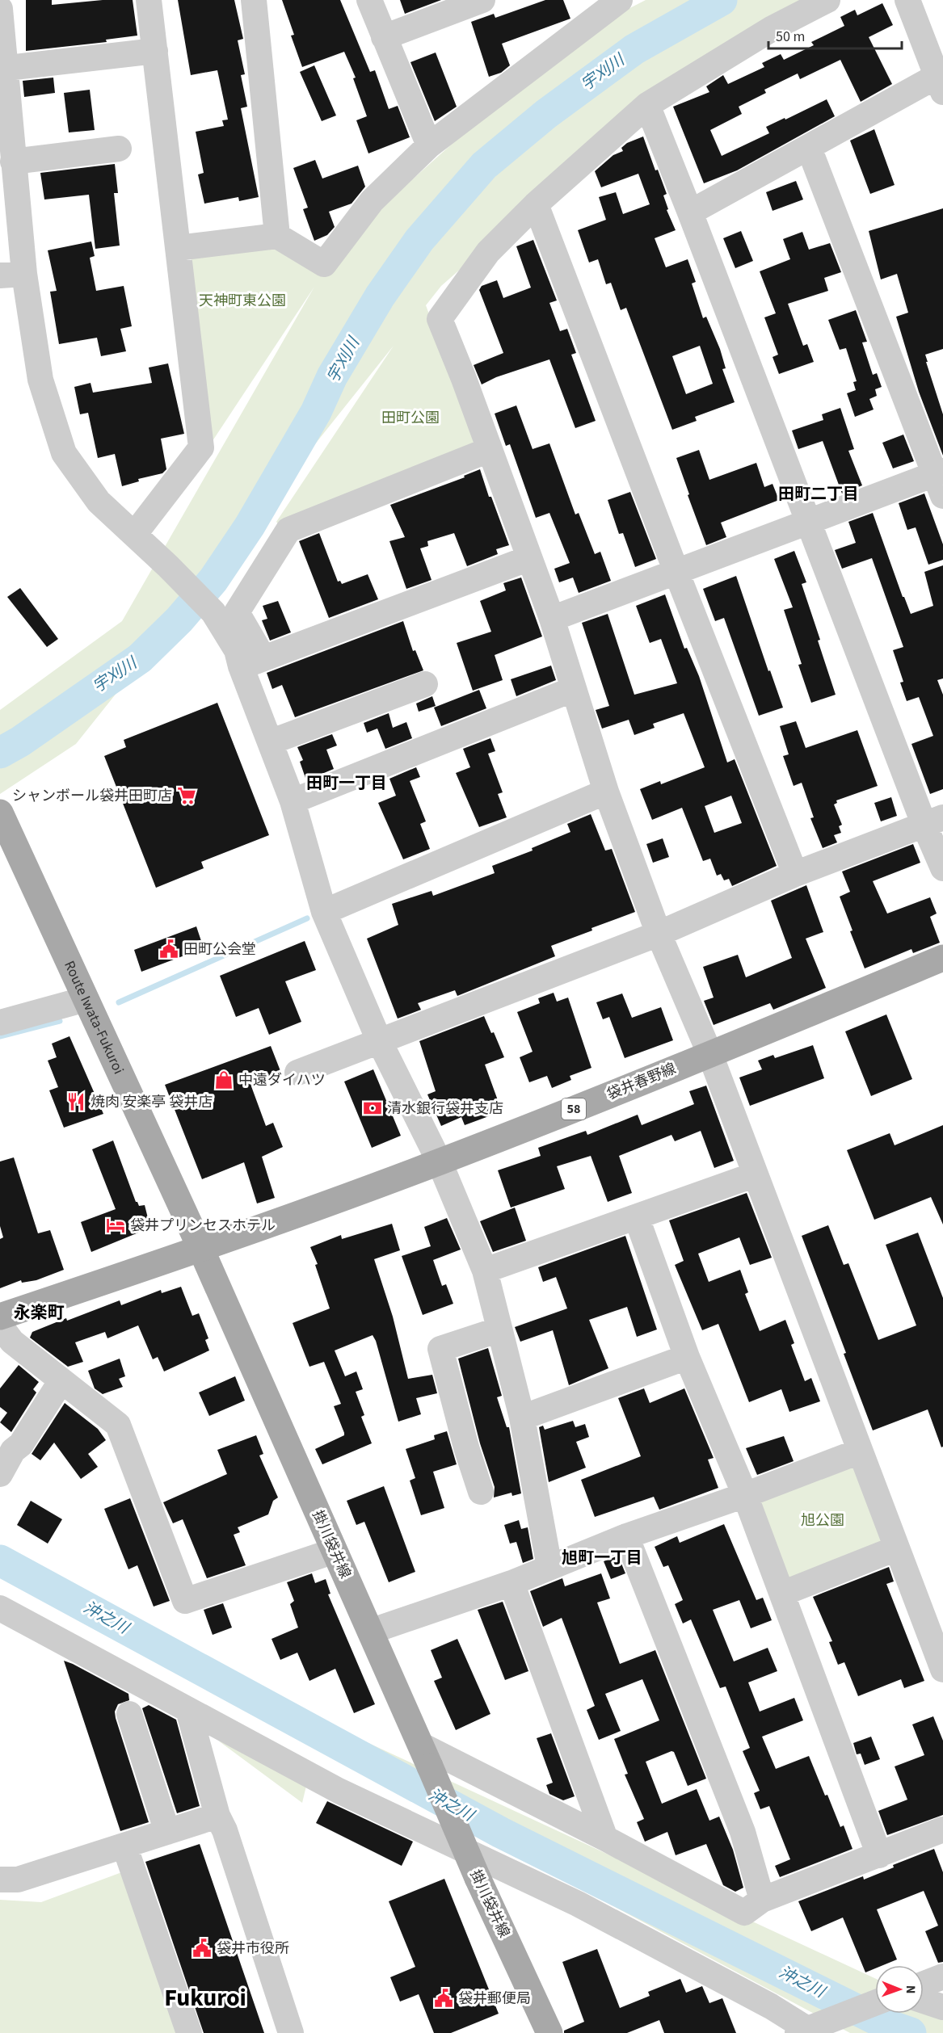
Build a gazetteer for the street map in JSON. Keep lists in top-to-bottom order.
{
  "streets": {
    "main road": [
      "Route Iwata-Fukuroi",
      "袋井春野線",
      "58",
      "掛川袋井線"
    ]
  },
  "crossings": [
    ["Route Iwata-Fukuroi", "袋井春野線"],
    ["Route Iwata-Fukuroi", "掛川袋井線"],
    ["袋井春野線", "掛川袋井線"]
  ],
  "districts": [
    "田町二丁目",
    "田町一丁目",
    "永楽町",
    "旭町一丁目",
    "Fukuroi"
  ],
  "water": ["宇刈川", "沖之川"],
  "parks": ["天神町東公園", "田町公園", "旭公園"],
  "places": {
    "supermarket": ["シャンボール袋井田町店"],
    "public building": ["田町公会堂", "袋井市役所", "袋井郵便局"],
    "shop": ["中遠ダイハツ"],
    "restaurant": ["焼肉 安楽亭 袋井店"],
    "bank": ["清水銀行袋井支店"],
    "hotel": ["袋井プリンセスホテル"]
  },
  "scale_bar": "50 m",
  "north": "right"
}
